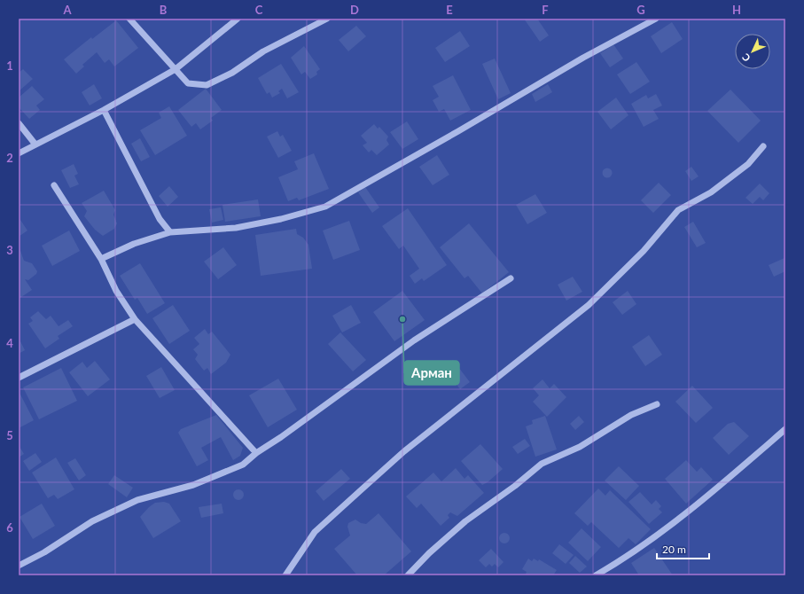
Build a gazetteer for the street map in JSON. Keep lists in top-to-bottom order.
{
  "places": ["Арман"],
  "scale_bar": "20 m",
  "north": "bottom left",
  "grid": {
    "columns": [
      "A",
      "B",
      "C",
      "D",
      "E",
      "F",
      "G",
      "H"
    ],
    "rows": [
      "1",
      "2",
      "3",
      "4",
      "5",
      "6"
    ]
  }
}
